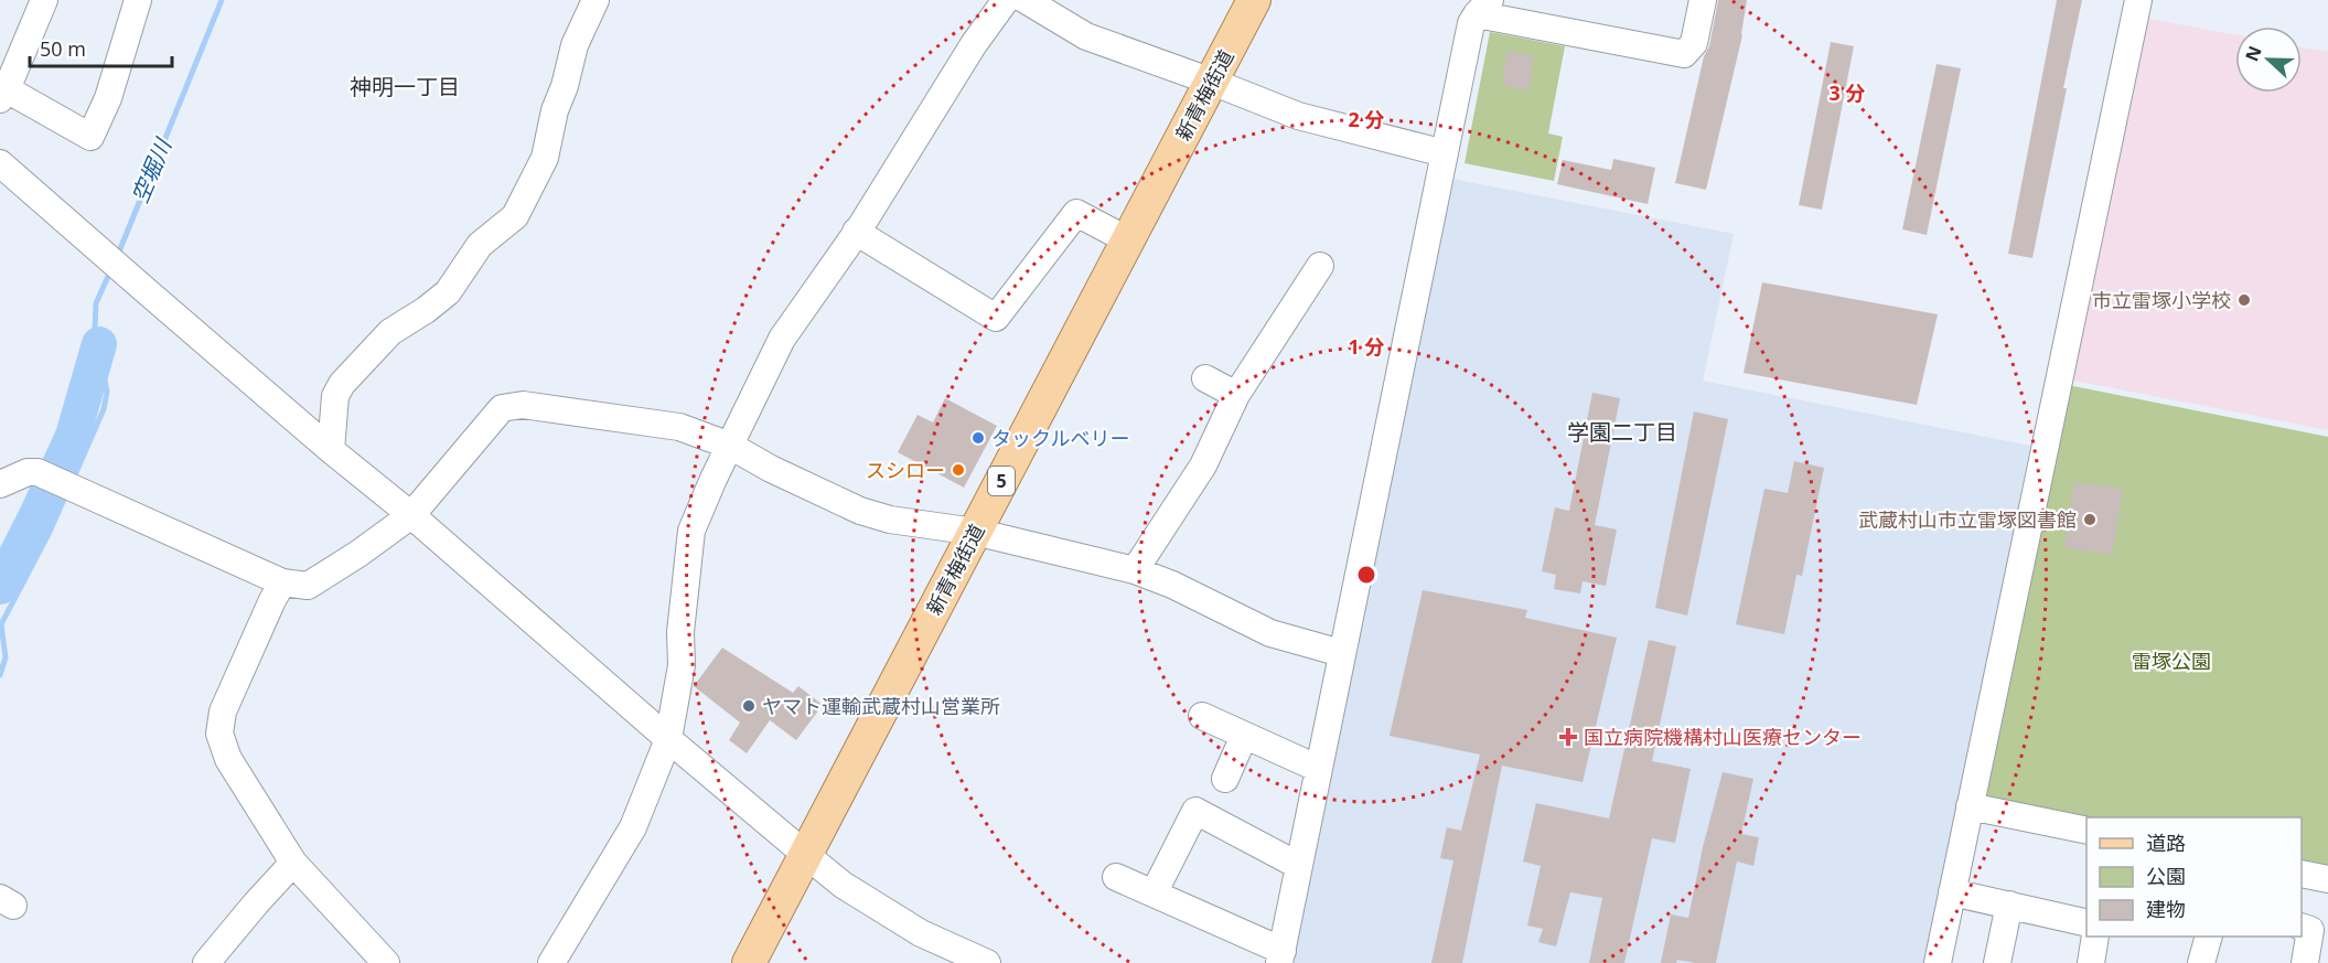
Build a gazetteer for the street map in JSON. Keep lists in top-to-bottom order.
{
  "streets": {
    "main road": ["新青梅街道", "5"]
  },
  "districts": ["神明一丁目", "学園二丁目"],
  "water": ["空堀川"],
  "parks": ["雷塚公園"],
  "places": {
    "other": [
      "市立雷塚小学校",
      "タックルベリー",
      "スシロー",
      "武蔵村山市立雷塚図書館",
      "ヤマト運輸武蔵村山営業所"
    ],
    "health": ["国立病院機構村山医療センター"]
  },
  "legend": ["道路", "公園", "建物"],
  "scale_bar": "50 m",
  "north": "left",
  "rings": ["3 分", "2 分", "1 分"]
}
